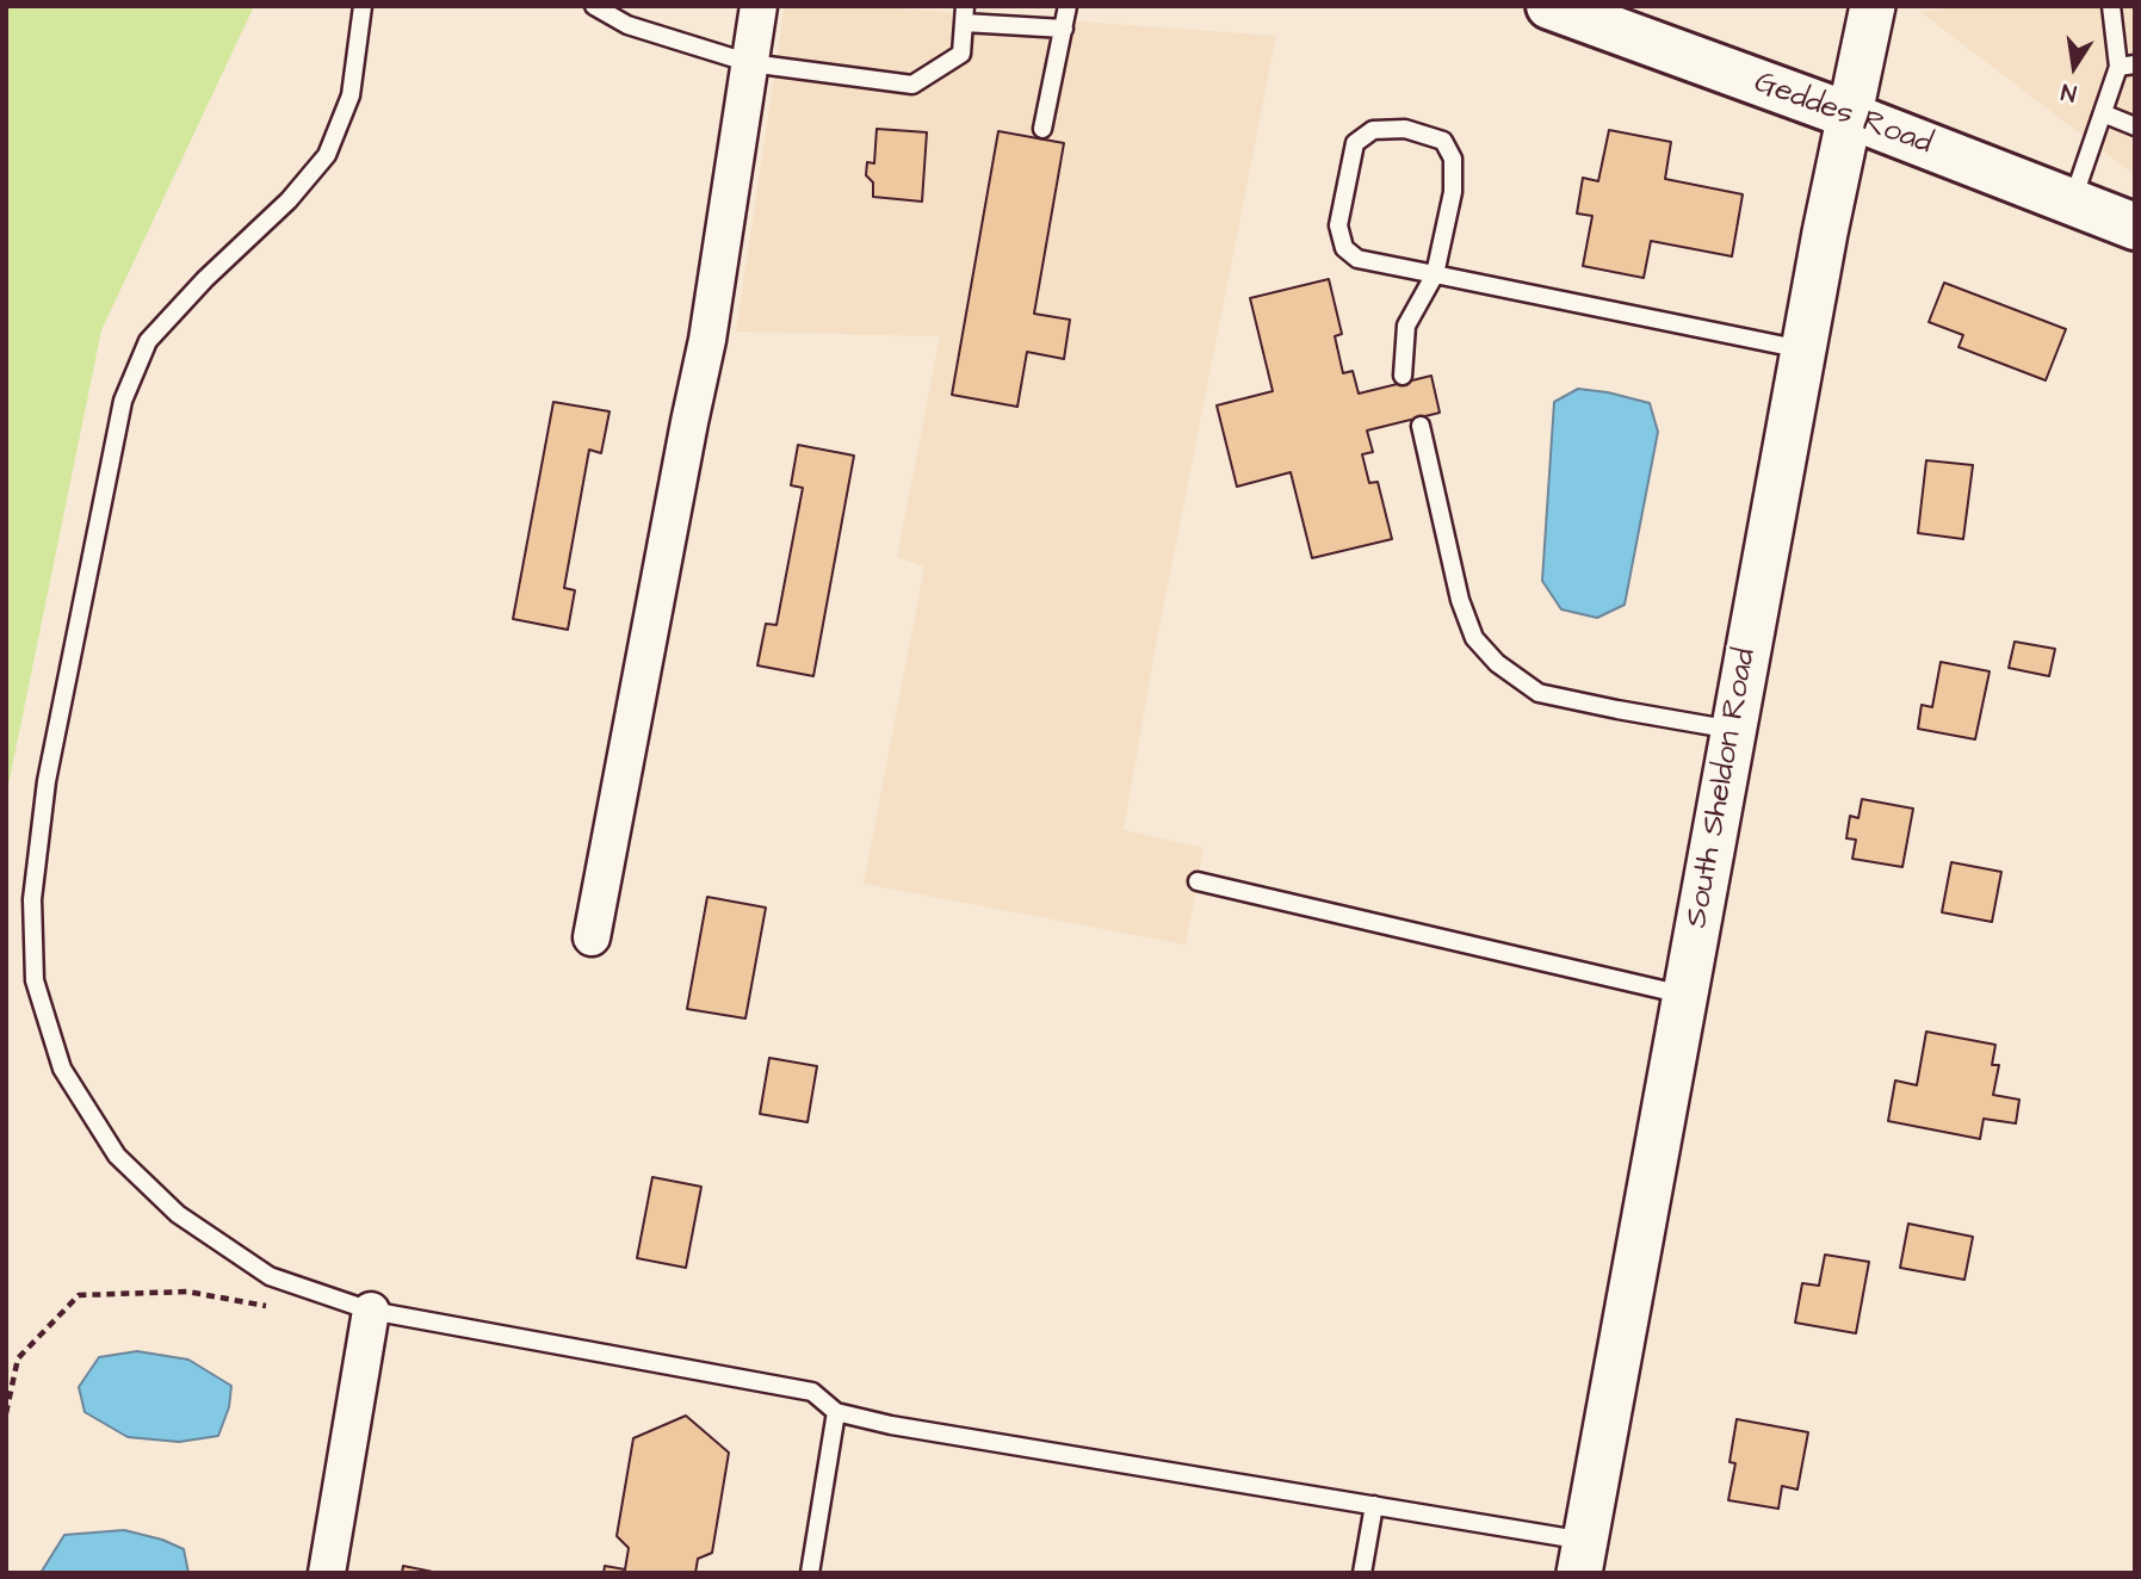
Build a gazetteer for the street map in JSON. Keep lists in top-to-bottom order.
{
  "streets": {
    "main road": ["Geddes Road"],
    "street": ["South Sheldon Road"]
  },
  "crossings": [
    ["Geddes Road", "South Sheldon Road"]
  ],
  "north": "bottom"
}
